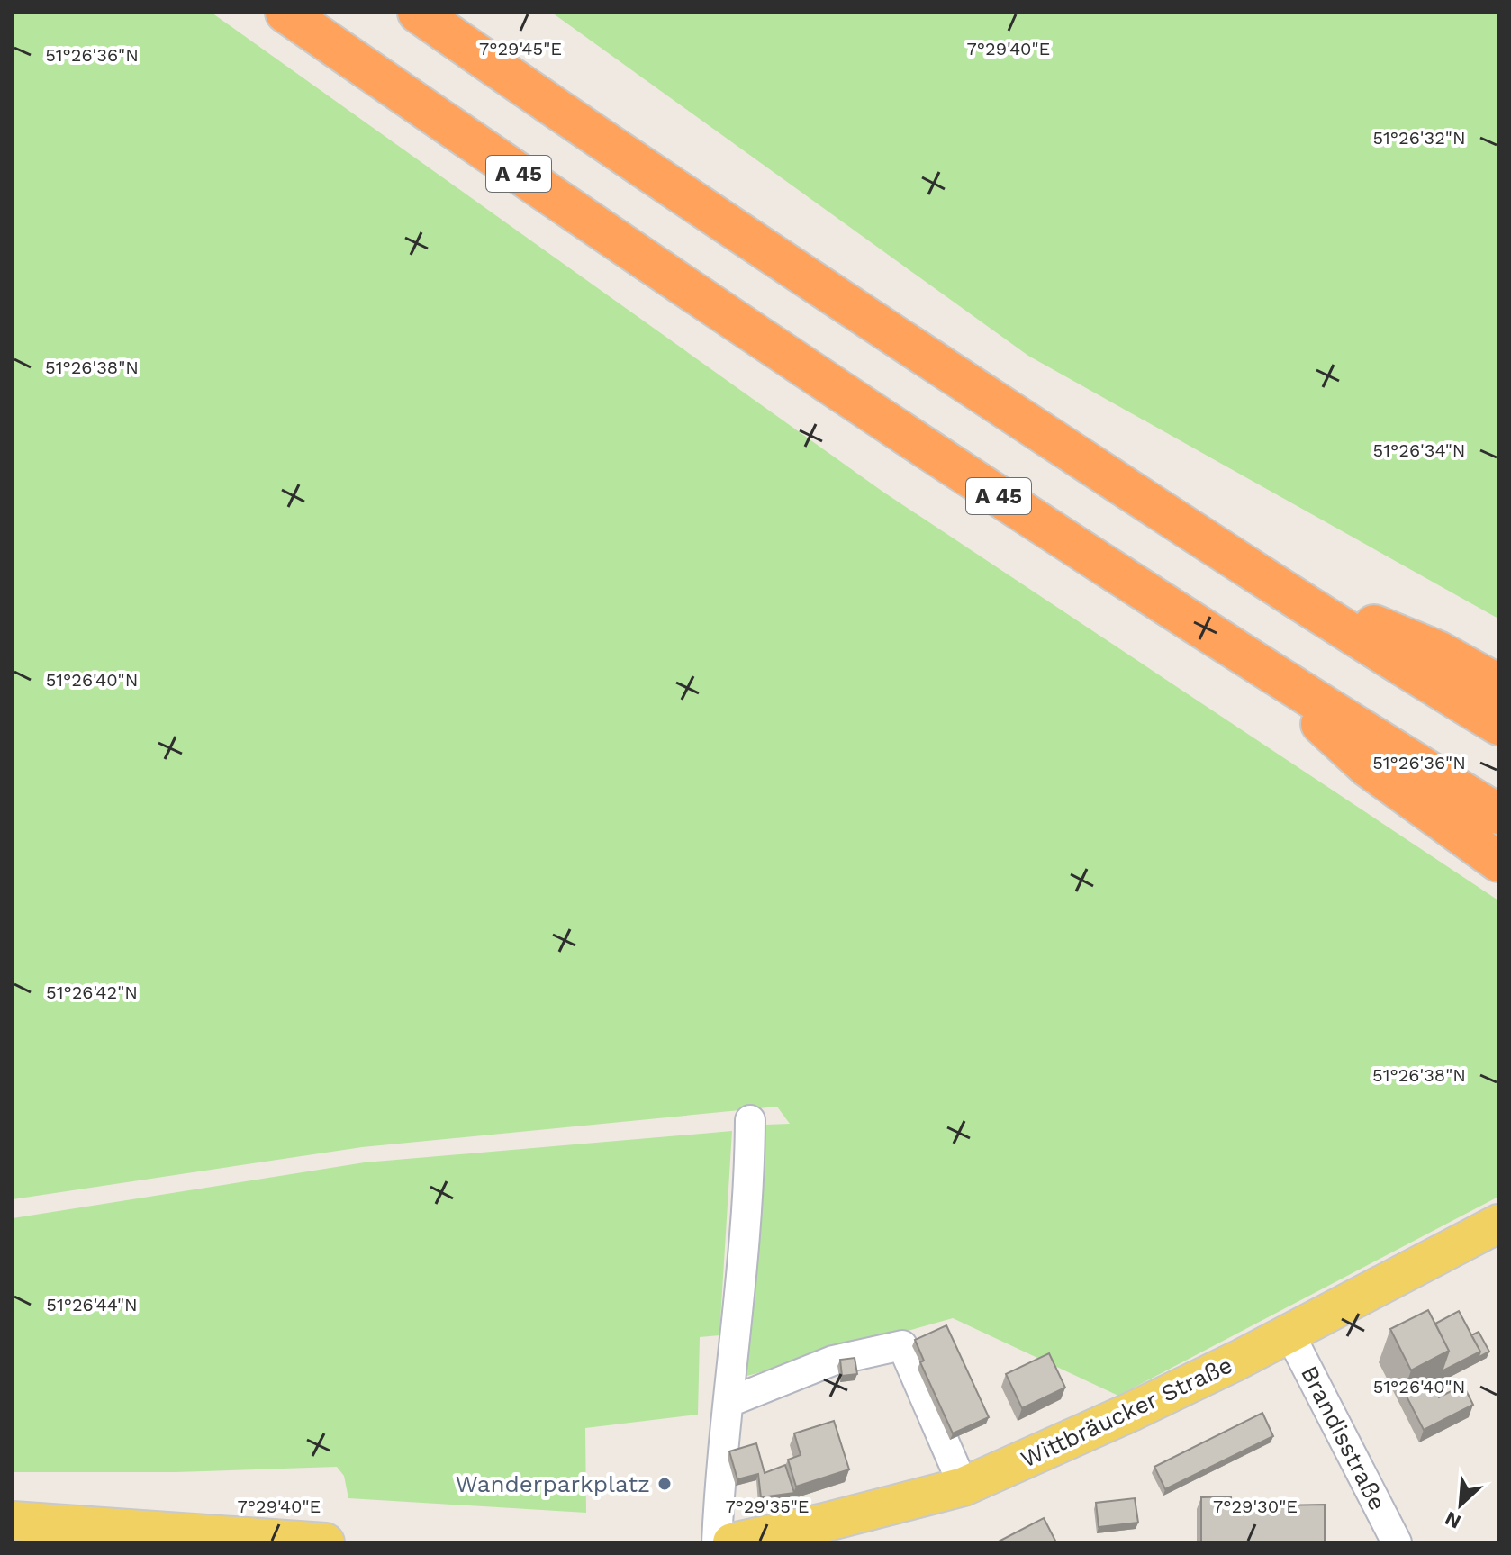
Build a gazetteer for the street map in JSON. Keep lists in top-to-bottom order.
{
  "streets": {
    "highway": ["A 45"],
    "main road": ["Wittbräucker Straße"],
    "street": ["Brandisstraße"]
  },
  "crossings": [
    ["Wittbräucker Straße", "Brandisstraße"]
  ],
  "places": ["Wanderparkplatz"],
  "north": "bottom left",
  "coordinates": [
    "7°29'45\"E",
    "7°29'40\"E",
    "51°26'36\"N",
    "51°26'32\"N",
    "51°26'38\"N",
    "51°26'34\"N",
    "51°26'40\"N",
    "51°26'42\"N",
    "51°26'44\"N",
    "7°29'35\"E",
    "7°29'30\"E"
  ]
}
